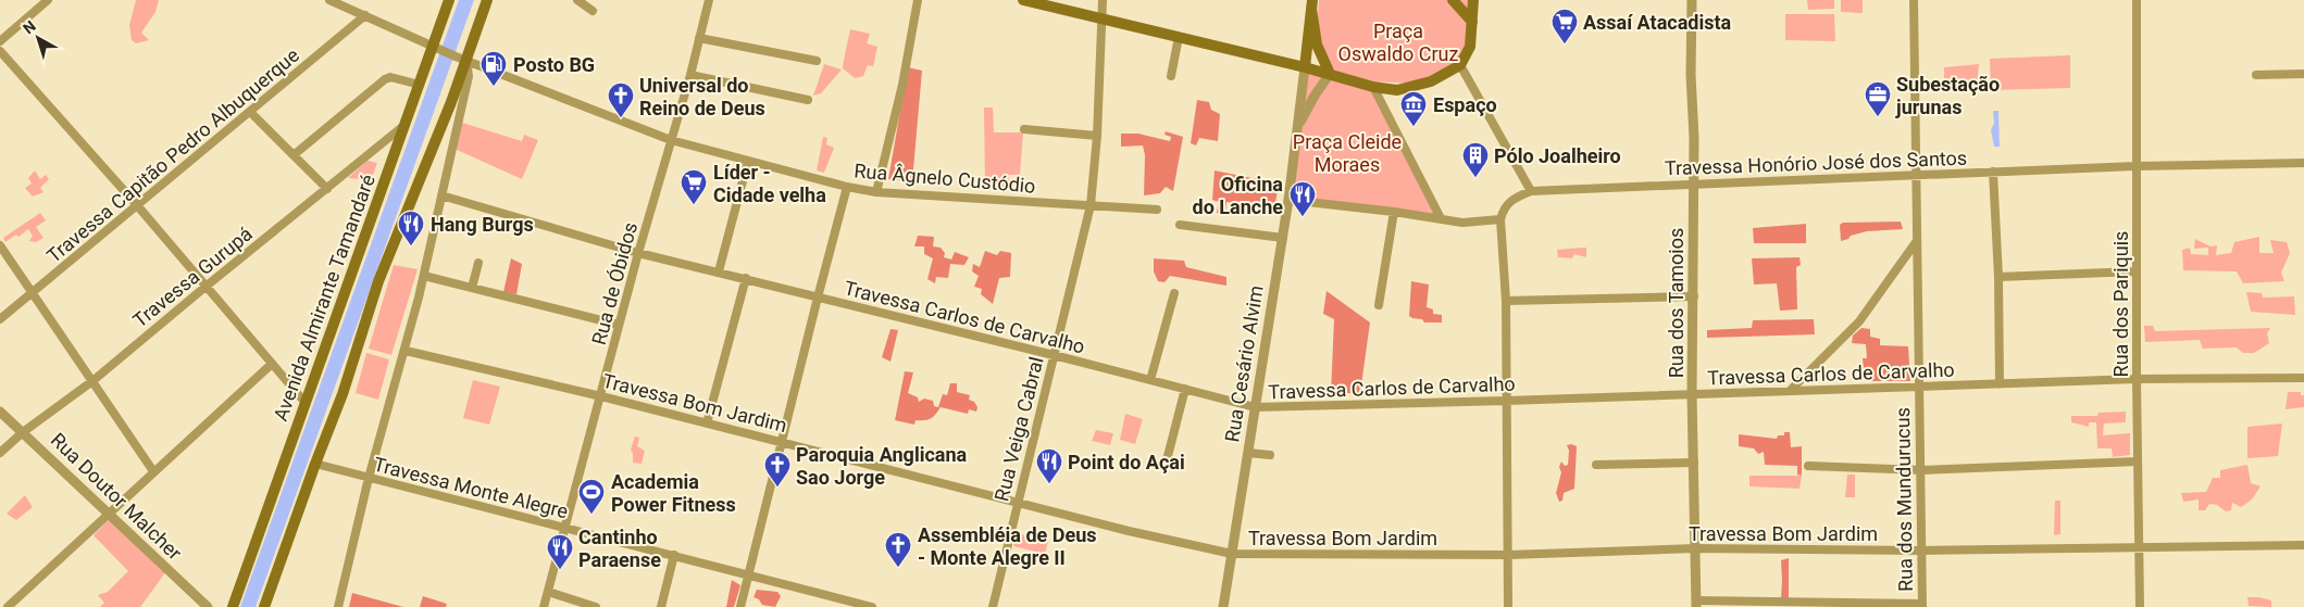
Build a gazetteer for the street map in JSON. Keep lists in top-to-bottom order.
{
  "streets": {
    "main road": ["Avenida Almirante Tamandaré"],
    "street": [
      "Travessa Capitão Pedro Albuquerque",
      "Travessa Honório José dos Santos",
      "Rua Âgnelo Custódio",
      "Travessa Gurupá",
      "Rua de Óbidos",
      "Rua dos Tamoios",
      "Rua dos Pariquis",
      "Travessa Carlos de Carvalho",
      "Rua Cesário Alvim",
      "Travessa Bom Jardim",
      "Rua Veiga Cabral",
      "Travessa Monte Alegre",
      "Rua Doutor Malcher",
      "Rua dos Mundurucus"
    ]
  },
  "crossings": [
    ["Travessa Capitão Pedro Albuquerque", "Rua Âgnelo Custódio"],
    ["Travessa Honório José dos Santos", "Rua dos Tamoios"],
    ["Travessa Honório José dos Santos", "Rua dos Pariquis"],
    ["Travessa Honório José dos Santos", "Rua dos Mundurucus"],
    ["Rua Âgnelo Custódio", "Rua de Óbidos"],
    ["Rua Âgnelo Custódio", "Avenida Almirante Tamandaré"],
    ["Rua Âgnelo Custódio", "Rua Veiga Cabral"],
    ["Travessa Gurupá", "Avenida Almirante Tamandaré"],
    ["Travessa Gurupá", "Rua Doutor Malcher"],
    ["Rua de Óbidos", "Travessa Carlos de Carvalho"],
    ["Rua de Óbidos", "Travessa Bom Jardim"],
    ["Rua de Óbidos", "Travessa Monte Alegre"],
    ["Rua dos Tamoios", "Travessa Carlos de Carvalho"],
    ["Rua dos Tamoios", "Travessa Bom Jardim"],
    ["Rua dos Pariquis", "Travessa Carlos de Carvalho"],
    ["Rua dos Pariquis", "Travessa Bom Jardim"],
    ["Travessa Carlos de Carvalho", "Rua Cesário Alvim"],
    ["Travessa Carlos de Carvalho", "Rua Veiga Cabral"],
    ["Travessa Carlos de Carvalho", "Rua dos Mundurucus"],
    ["Rua Cesário Alvim", "Travessa Bom Jardim"],
    ["Travessa Bom Jardim", "Rua Veiga Cabral"],
    ["Travessa Bom Jardim", "Rua dos Mundurucus"]
  ],
  "parks": ["Praça Oswaldo Cruz", "Praça Cleide Moraes"],
  "places": {
    "supermarket": ["Assaí Atacadista", "Líder - Cidade velha"],
    "fuel station": ["Posto BG"],
    "office": ["Subestação jurunas"],
    "church": ["Universal do Reino de Deus", "Paroquia Anglicana Sao Jorge", "Assembléia de Deus - Monte Alegre II"],
    "museum": ["Espaço"],
    "building": ["Pólo Joalheiro"],
    "restaurant": [
      "Oficina do Lanche",
      "Hang Burgs",
      "Point do Açai",
      "Cantinho Paraense"
    ],
    "sports": ["Academia Power Fitness"]
  },
  "north": "top left"
}
